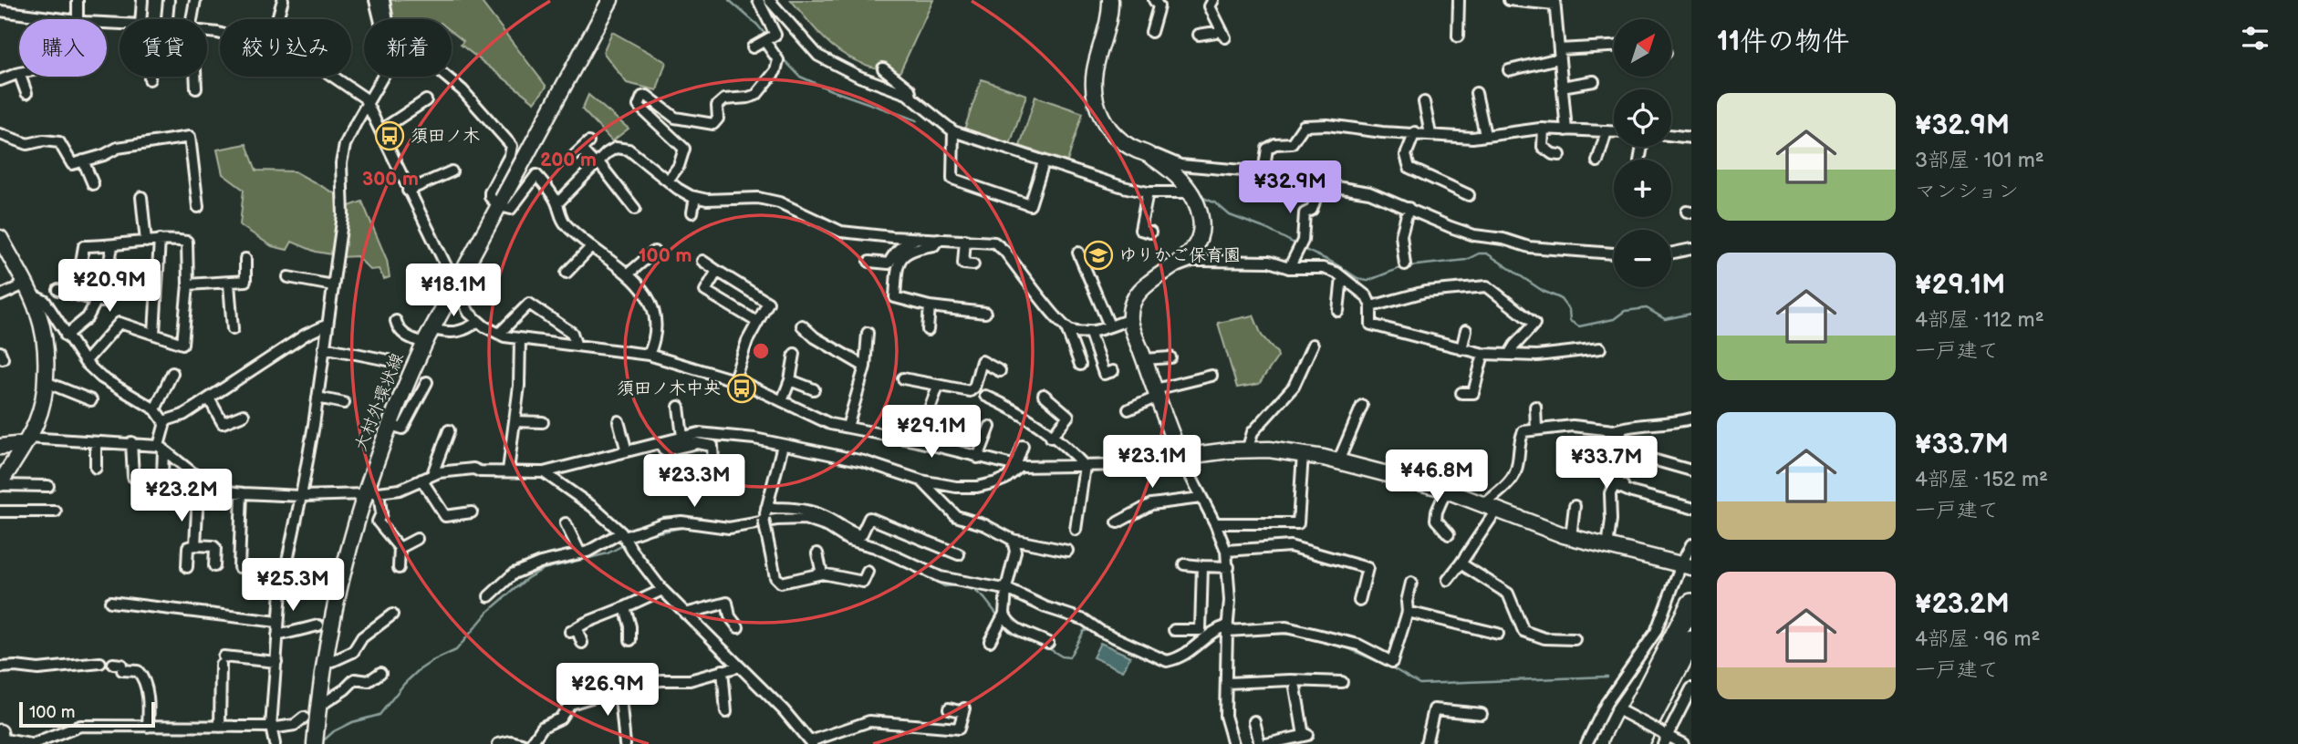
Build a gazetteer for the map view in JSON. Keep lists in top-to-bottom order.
{
  "streets": {
    "street": ["大村外環状線"]
  },
  "places": {
    "bus stop": ["須田ノ木", "須田ノ木中央"],
    "school or university": ["ゆりかご保育園"]
  },
  "scale_bar": "100 m",
  "north": "top right",
  "page": {
    "heading": "11件の物件",
    "map_buttons": ["+", "−"],
    "chip": [
      "購入",
      "賃貸",
      "絞り込み",
      "新着"
    ],
    "list": [
      {
        "name": "¥32.9M",
        "note": "3部屋 · 101 m² · マンション"
      },
      {
        "name": "¥29.1M",
        "note": "4部屋 · 112 m² · 一戸建て"
      },
      {
        "name": "¥33.7M",
        "note": "4部屋 · 152 m² · 一戸建て"
      },
      {
        "name": "¥23.2M",
        "note": "4部屋 · 96 m² · 一戸建て"
      }
    ],
    "price": [
      "¥32.9M",
      "¥20.9M",
      "¥18.1M",
      "¥29.1M",
      "¥23.1M",
      "¥33.7M",
      "¥46.8M",
      "¥23.3M",
      "¥23.2M",
      "¥25.3M",
      "¥26.9M"
    ],
    "scale": "100 m"
  },
  "rings": ["200 m", "300 m", "100 m"]
}
